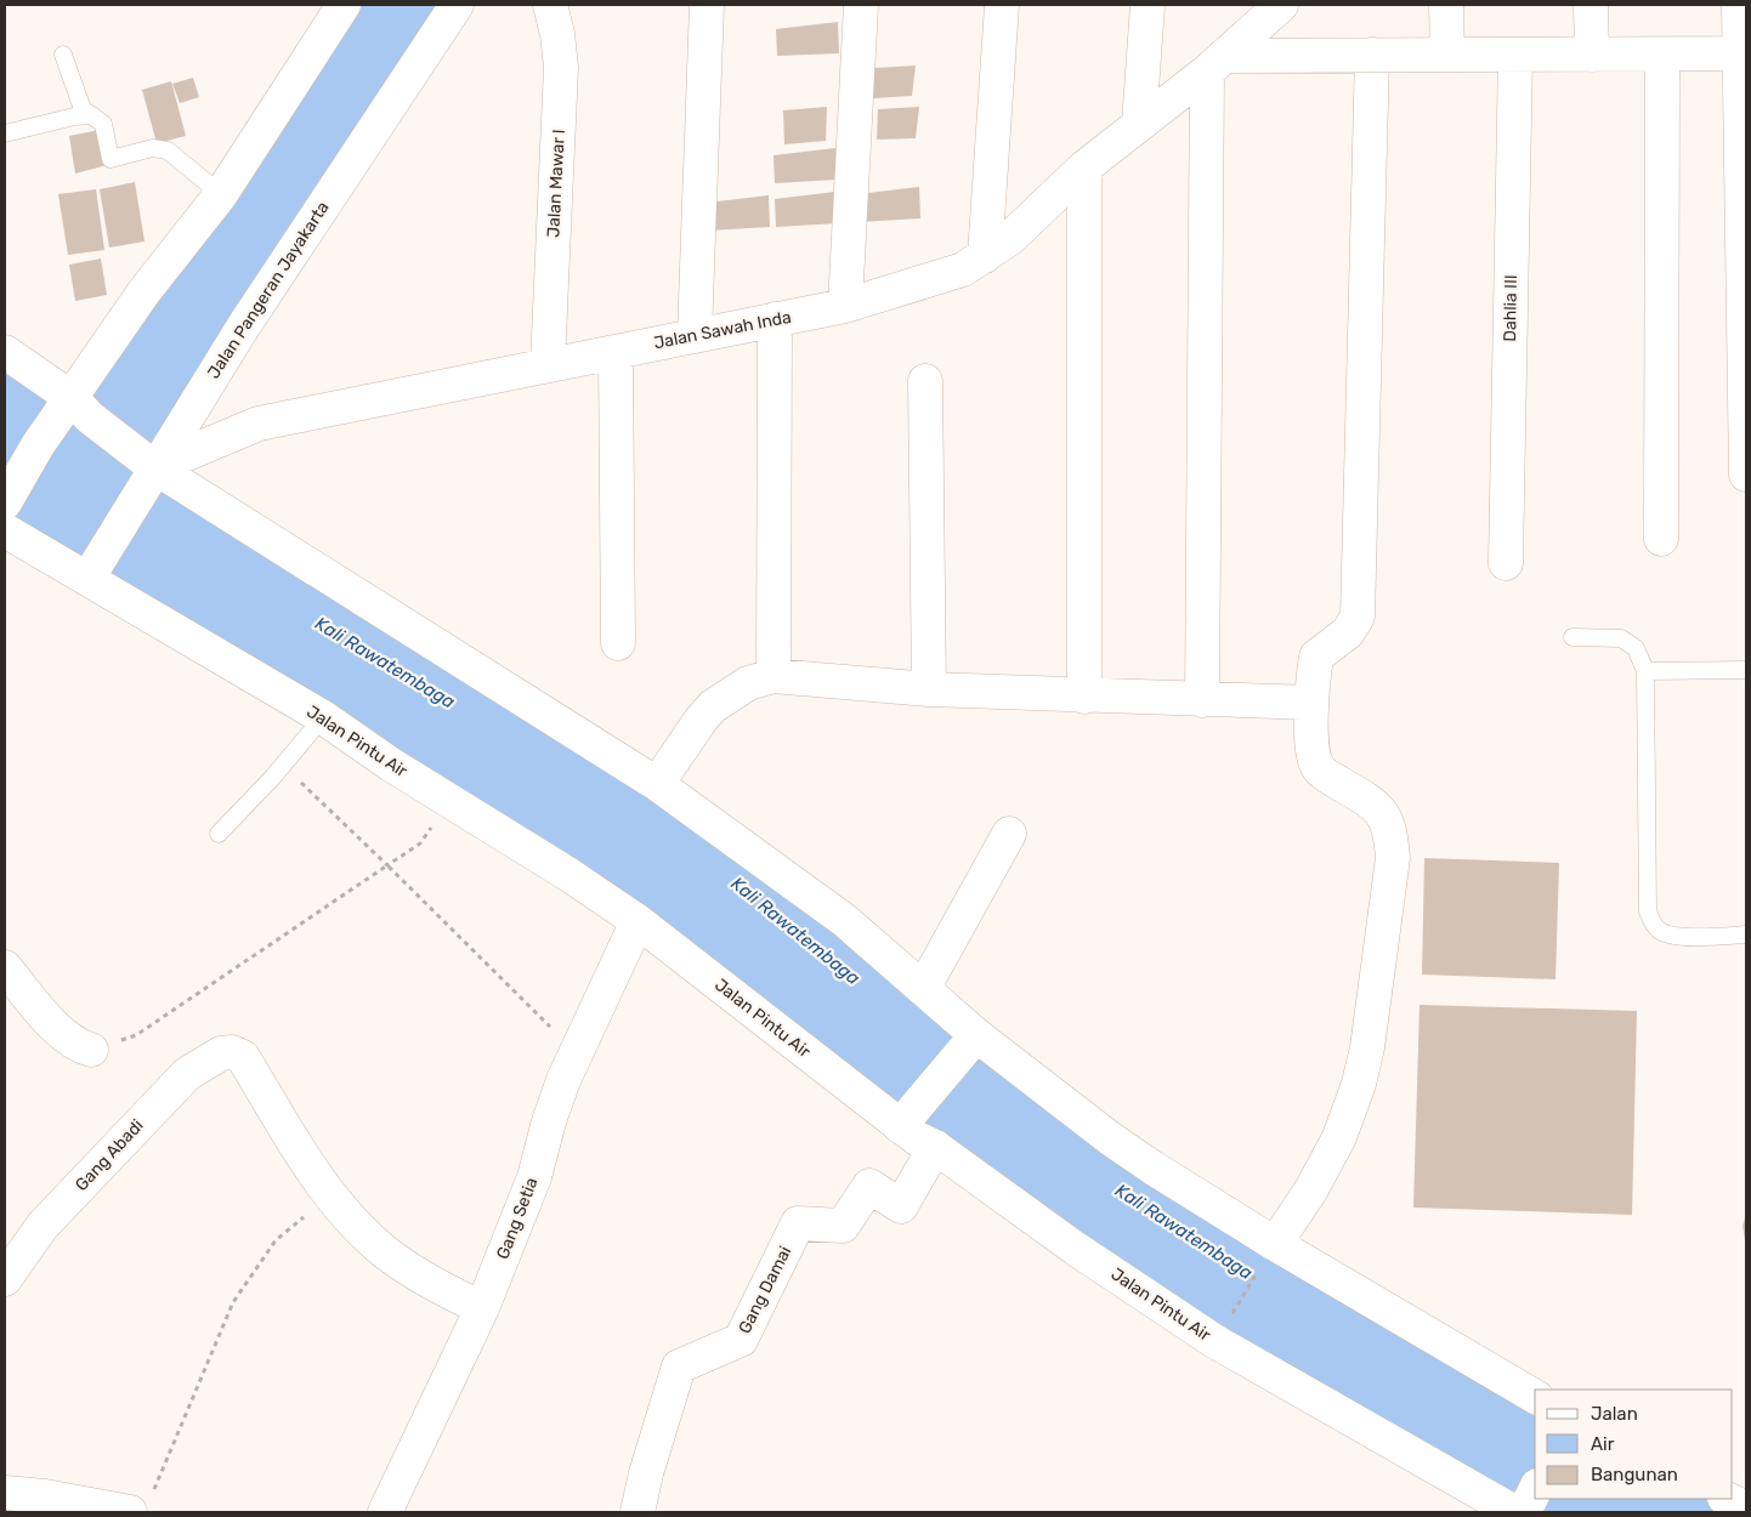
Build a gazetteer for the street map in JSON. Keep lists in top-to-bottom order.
{
  "streets": {
    "street": [
      "Jalan Mawar I",
      "Jalan Pangeran Jayakarta",
      "Dahlia III",
      "Jalan Sawah Inda",
      "Jalan Pintu Air",
      "Gang Abadi",
      "Gang Setia",
      "Gang Damai"
    ]
  },
  "crossings": [
    ["Jalan Mawar I", "Jalan Sawah Inda"],
    ["Jalan Pangeran Jayakarta", "Jalan Sawah Inda"],
    ["Jalan Pangeran Jayakarta", "Jalan Pintu Air"],
    ["Jalan Pintu Air", "Gang Setia"],
    ["Jalan Pintu Air", "Gang Damai"]
  ],
  "water": ["Kali Rawatembaga"],
  "legend": ["Jalan", "Air", "Bangunan"]
}
